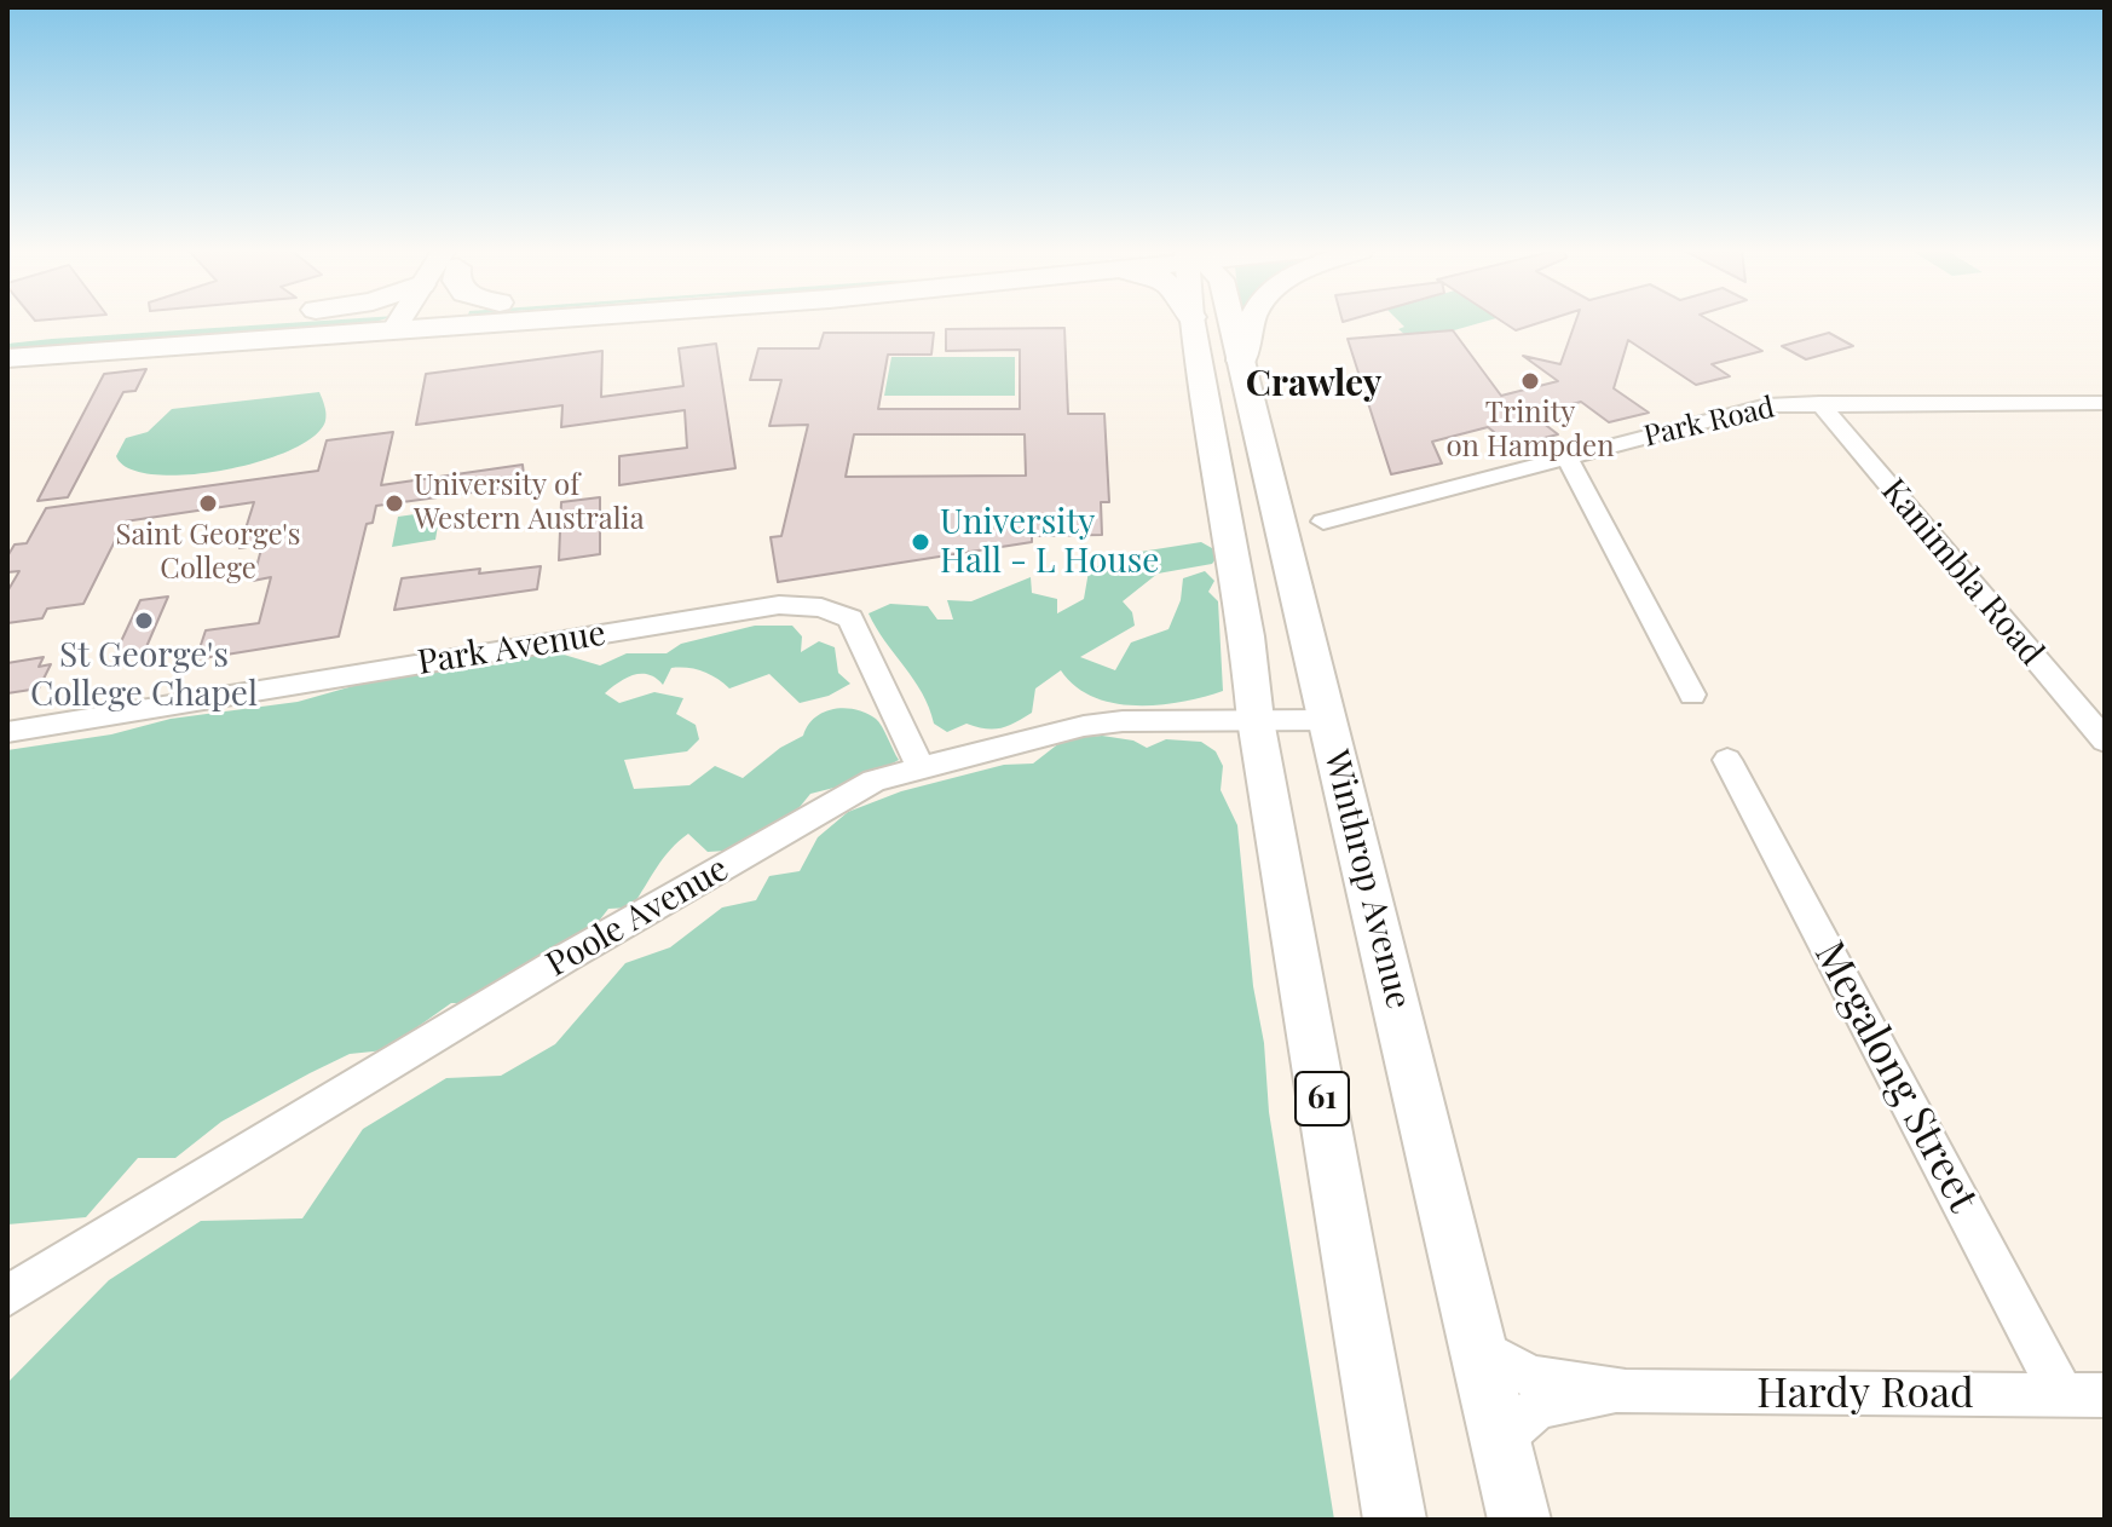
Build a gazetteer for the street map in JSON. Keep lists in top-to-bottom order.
{
  "streets": {
    "main road": ["Winthrop Avenue", "61"],
    "street": [
      "Park Road",
      "Kanimbla Road",
      "Park Avenue",
      "Poole Avenue",
      "Megalong Street",
      "Hardy Road"
    ]
  },
  "crossings": [
    ["Park Road", "Kanimbla Road"],
    ["Park Avenue", "Poole Avenue"],
    ["Winthrop Avenue", "Poole Avenue"],
    ["Winthrop Avenue", "Hardy Road"],
    ["Poole Avenue", "61"],
    ["Megalong Street", "Hardy Road"]
  ],
  "districts": ["Crawley"],
  "places": [
    "Trinity on Hampden",
    "Saint George's College",
    "University of Western Australia",
    "University Hall - L House",
    "St George's College Chapel"
  ]
}
